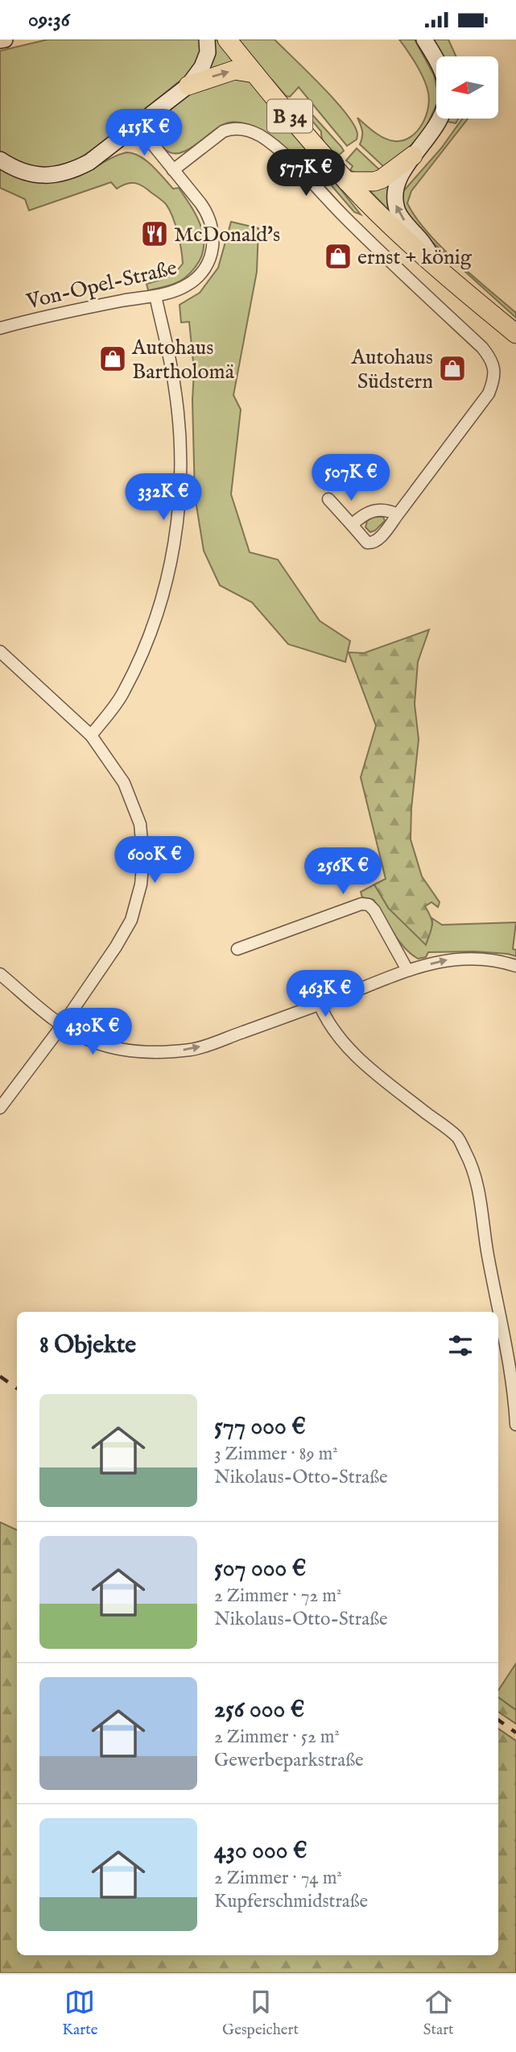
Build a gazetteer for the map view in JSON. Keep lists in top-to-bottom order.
{
  "streets": {
    "main road": ["B 34"],
    "street": ["Von-Opel-Straße"]
  },
  "places": {
    "restaurant": ["McDonald's"],
    "shop": ["ernst + könig", "Autohaus Bartholomä", "Autohaus Südstern"]
  },
  "north": "left",
  "page": {
    "status": "09:36",
    "price": [
      "415K €",
      "577K €",
      "507K €",
      "332K €",
      "600K €",
      "256K €",
      "463K €",
      "430K €"
    ],
    "heading": "8 Objekte",
    "list": [
      {
        "name": "577 000 €",
        "note": "3 Zimmer · 89 m² · Nikolaus-Otto-Straße"
      },
      {
        "name": "507 000 €",
        "note": "2 Zimmer · 72 m² · Nikolaus-Otto-Straße"
      },
      {
        "name": "256 000 €",
        "note": "2 Zimmer · 52 m² · Gewerbeparkstraße"
      },
      {
        "name": "430 000 €",
        "note": "2 Zimmer · 74 m² · Kupferschmidstraße"
      }
    ],
    "tabs": ["Karte", "Gespeichert", "Start"]
  }
}
